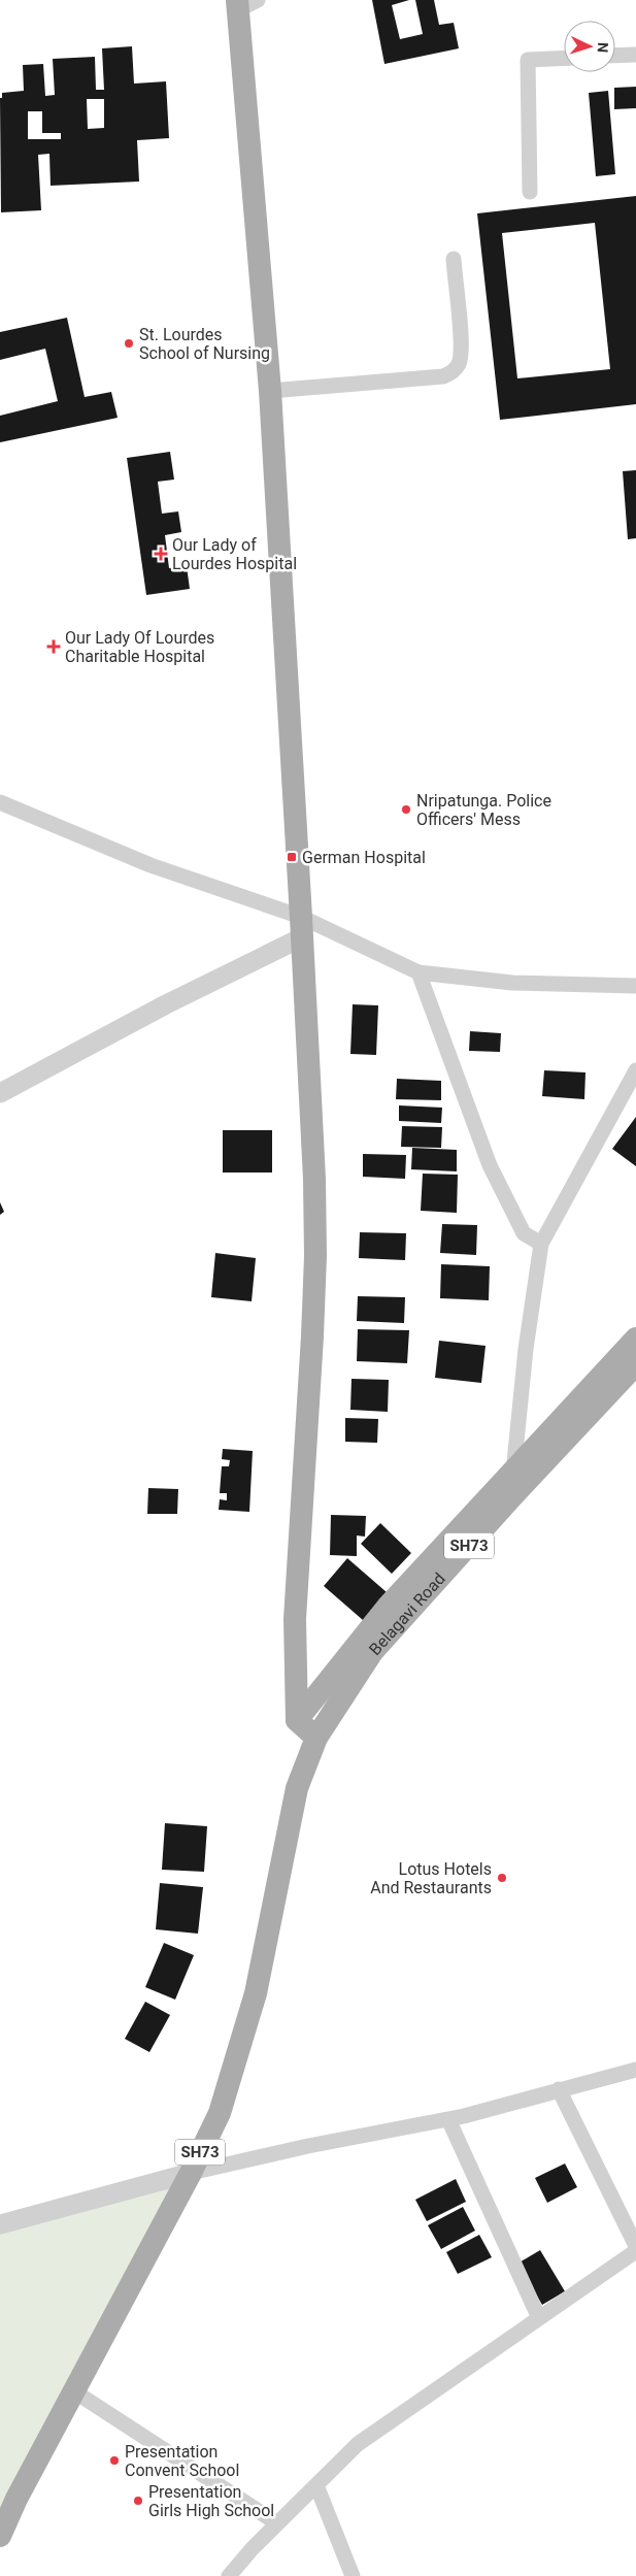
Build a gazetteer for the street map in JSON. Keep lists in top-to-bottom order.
{
  "streets": {
    "main road": ["SH73", "Belagavi Road"]
  },
  "crossings": [
    ["SH73", "Belagavi Road"]
  ],
  "places": {
    "other": [
      "St. Lourdes School of Nursing",
      "Nripatunga. Police Officers' Mess",
      "Lotus Hotels And Restaurants",
      "Presentation Convent School",
      "Presentation Girls High School"
    ],
    "health": ["Our Lady of Lourdes Hospital", "Our Lady Of Lourdes Charitable Hospital"],
    "transit": ["German Hospital"]
  },
  "north": "right"
}
